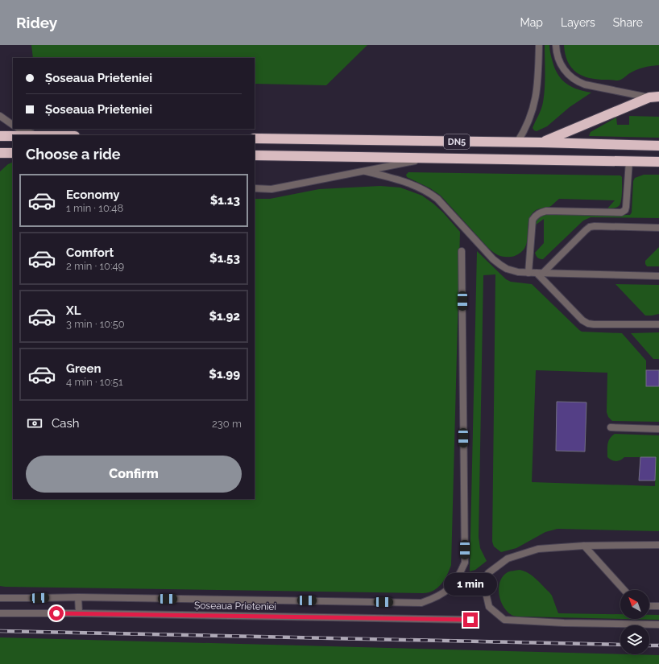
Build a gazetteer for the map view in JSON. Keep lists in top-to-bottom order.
{
  "streets": {
    "highway": ["DN5"],
    "lane": ["Șoseaua Prieteniei"]
  },
  "north": "top left",
  "page": {
    "header": "Ridey",
    "nav": ["Map", "Layers", "Share"],
    "banner": ["Șoseaua Prieteniei", "Șoseaua Prieteniei"],
    "heading": "Choose a ride",
    "list": [
      {
        "name": "Economy",
        "note": "1 min · 10:48",
        "value": "$1.13"
      },
      {
        "name": "Comfort",
        "note": "2 min · 10:49",
        "value": "$1.53"
      },
      {
        "name": "XL",
        "note": "3 min · 10:50",
        "value": "$1.92"
      },
      {
        "name": "Green",
        "note": "4 min · 10:51",
        "value": "$1.99"
      }
    ],
    "pay": ["Cash", "230 m"],
    "buttons": "Confirm",
    "bubble": "1 min"
  }
}
